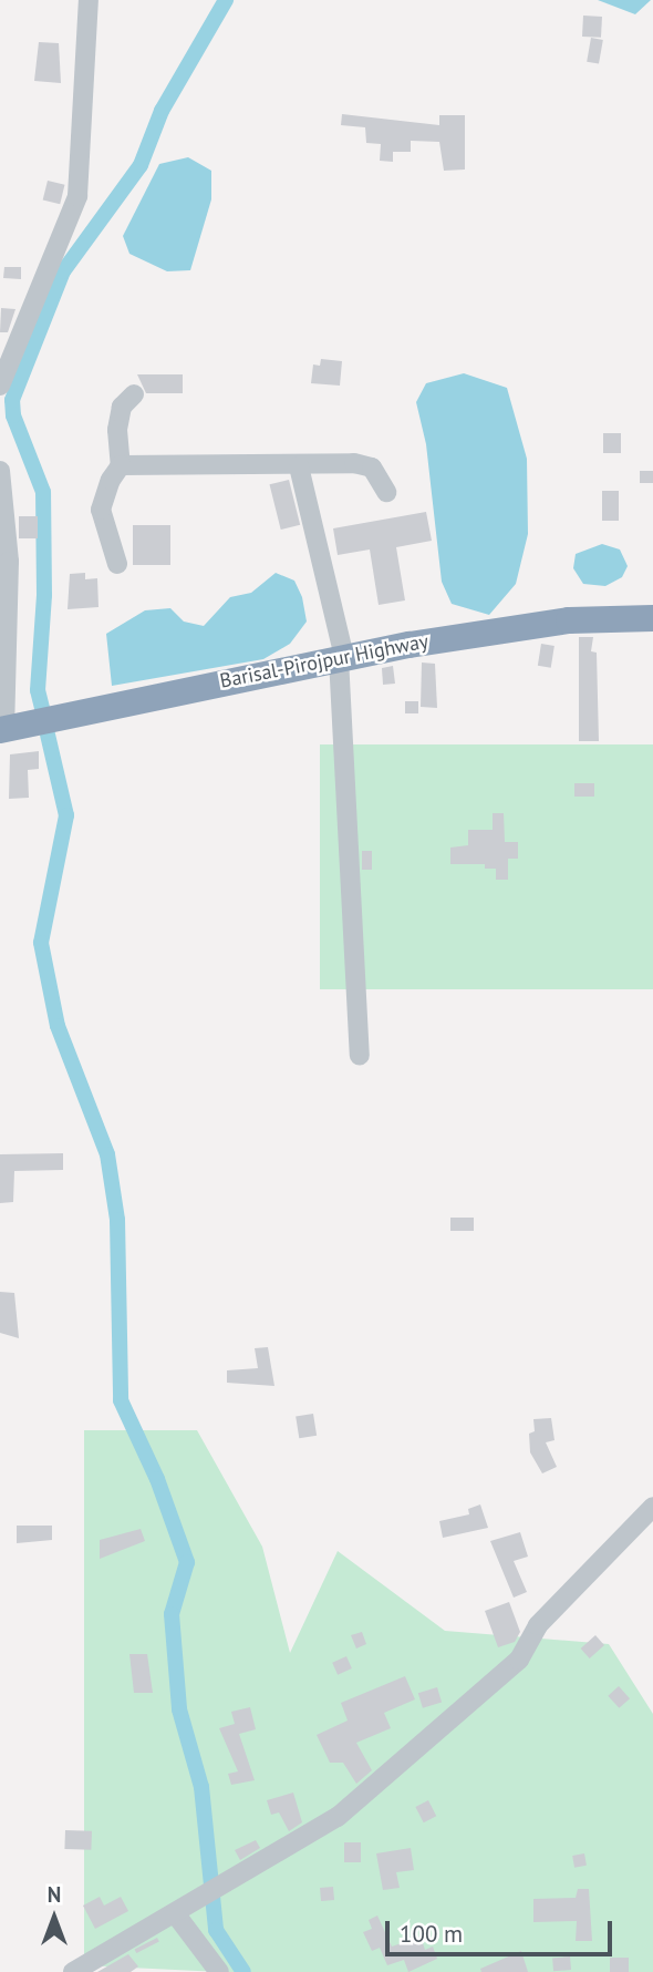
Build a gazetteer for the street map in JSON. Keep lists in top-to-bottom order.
{
  "streets": {
    "highway": ["Barisal-Pirojpur Highway"]
  },
  "scale_bar": "100 m",
  "north": "top"
}
